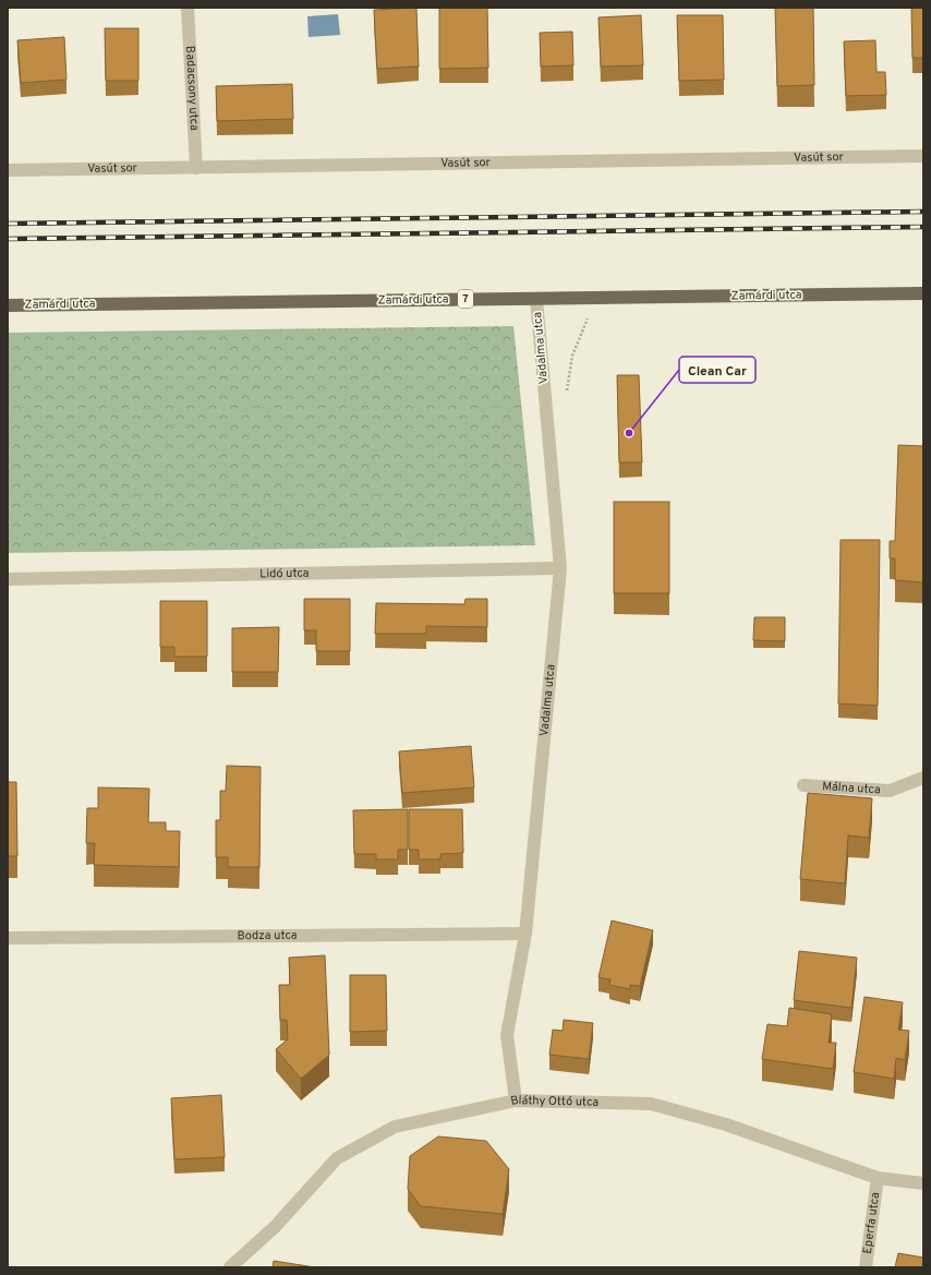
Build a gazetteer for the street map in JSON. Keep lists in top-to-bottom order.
{
  "streets": {
    "main road": ["Zamárdi utca", "7"],
    "street": [
      "Badacsony utca",
      "Vasút sor",
      "Vadalma utca",
      "Lidó utca",
      "Málna utca",
      "Bodza utca",
      "Bláthy Ottó utca",
      "Eperfa utca"
    ]
  },
  "crossings": [
    ["Badacsony utca", "Vasút sor"],
    ["Zamárdi utca", "Vadalma utca"],
    ["Vadalma utca", "Lidó utca"],
    ["Vadalma utca", "Bodza utca"],
    ["Vadalma utca", "Bláthy Ottó utca"],
    ["Bláthy Ottó utca", "Eperfa utca"]
  ],
  "places": ["Clean Car"]
}
